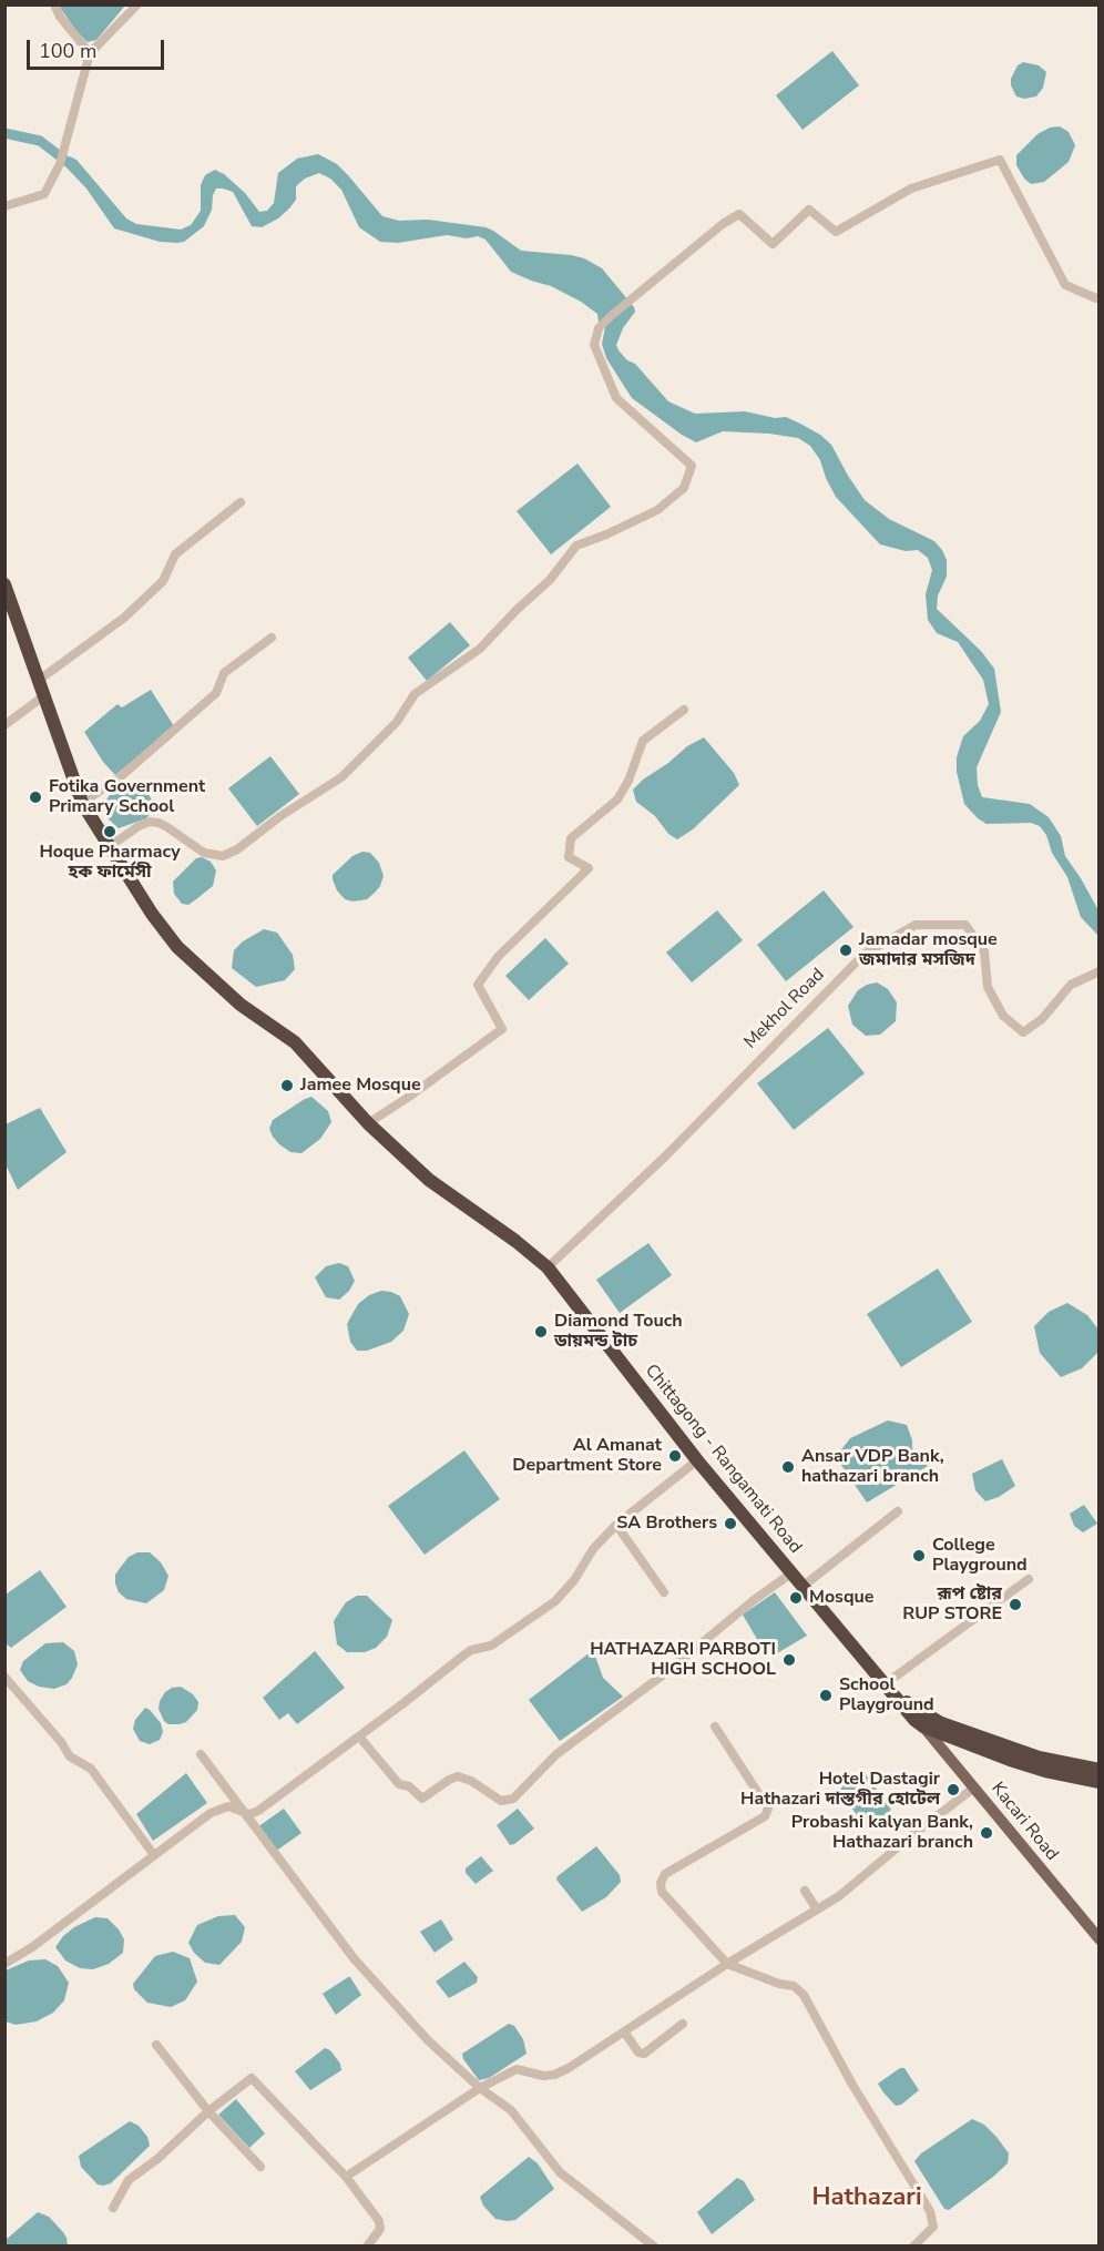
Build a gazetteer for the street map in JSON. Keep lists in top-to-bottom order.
{
  "streets": {
    "highway": ["Chittagong - Rangamati Road"],
    "main road": ["Kacari Road"],
    "street": ["Mekhol Road"]
  },
  "crossings": [
    ["Mekhol Road", "Chittagong - Rangamati Road"],
    ["Chittagong - Rangamati Road", "Kacari Road"]
  ],
  "districts": ["Hathazari"],
  "places": [
    "Fotika Government Primary School",
    "Hoque Pharmacy হক ফার্মেসী",
    "Jamadar mosque জমাদার মসজিদ",
    "Jamee Mosque",
    "Diamond Touch ডায়মন্ড টাচ",
    "Al Amanat Department Store",
    "Ansar VDP Bank, hathazari branch",
    "SA Brothers",
    "College Playground",
    "Mosque",
    "রূপ ষ্টোর RUP STORE",
    "HATHAZARI PARBOTI HIGH SCHOOL",
    "School Playground",
    "Hotel Dastagir Hathazari দাস্তগীর হোটেল",
    "Probashi kalyan Bank, Hathazari branch"
  ],
  "scale_bar": "100 m"
}
